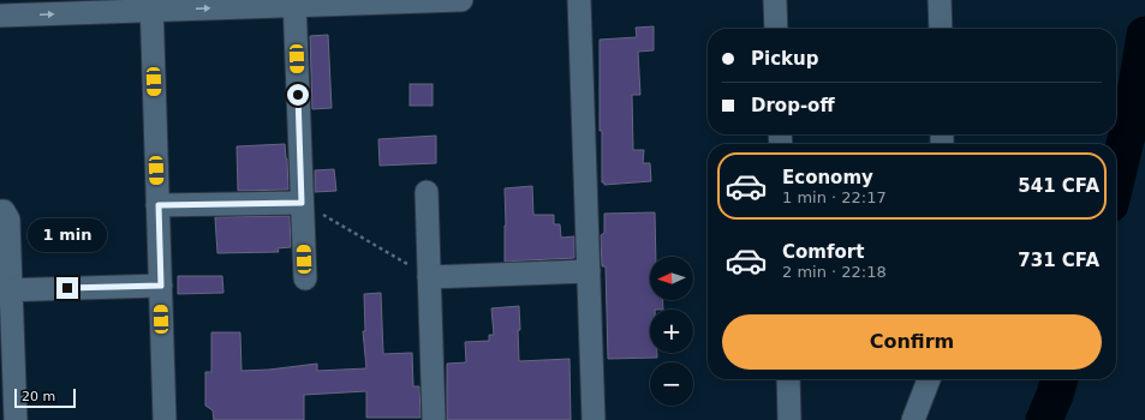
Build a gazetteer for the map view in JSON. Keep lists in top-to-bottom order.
{
  "scale_bar": "20 m",
  "north": "left",
  "page": {
    "banner": ["Pickup", "Drop-off"],
    "list": [
      {
        "name": "Economy",
        "note": "1 min · 22:17",
        "value": "541 CFA"
      },
      {
        "name": "Comfort",
        "note": "2 min · 22:18",
        "value": "731 CFA"
      }
    ],
    "bubble": "1 min",
    "map_buttons": ["+", "−"],
    "buttons": "Confirm",
    "scale": "20 m"
  }
}
